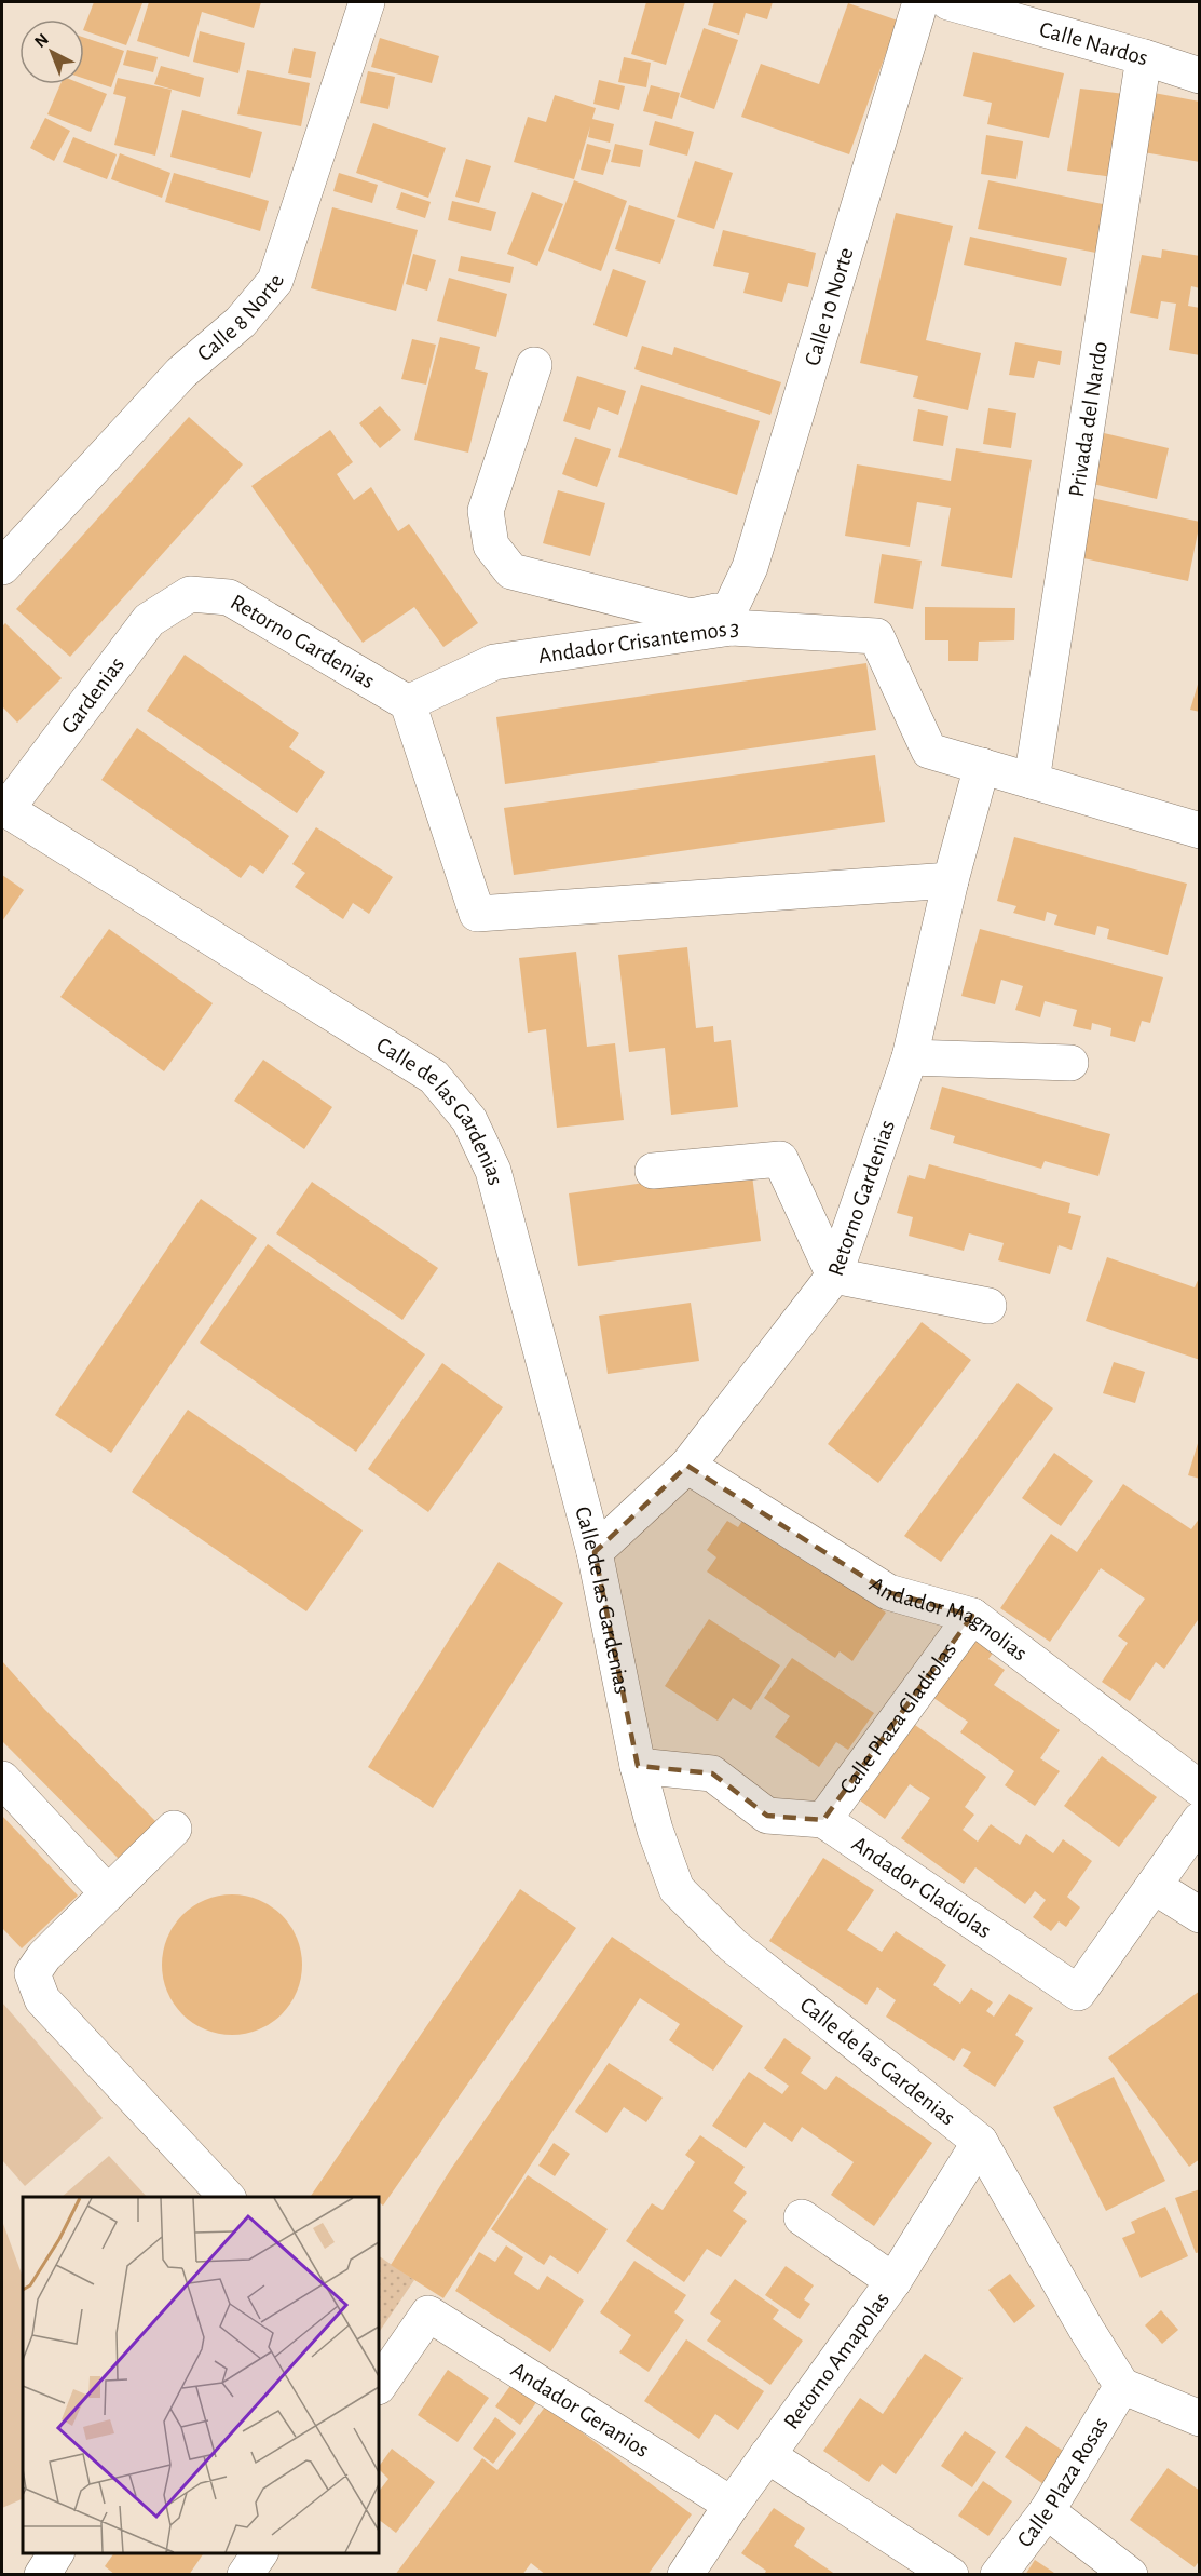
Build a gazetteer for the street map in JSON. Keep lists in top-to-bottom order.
{
  "streets": {
    "street": [
      "Calle Nardos",
      "Calle 10 Norte",
      "Calle 8 Norte",
      "Privada del Nardo",
      "Retorno Gardenias",
      "Andador Crisantemos 3",
      "Gardenias",
      "Calle de las Gardenias",
      "Andador Magnolias",
      "Calle Plaza Gladiolas",
      "Andador Gladiolas",
      "Retorno Amapolas",
      "Andador Geranios",
      "Calle Plaza Rosas"
    ]
  },
  "crossings": [
    ["Calle Nardos", "Privada del Nardo"],
    ["Calle 10 Norte", "Andador Crisantemos 3"],
    ["Retorno Gardenias", "Andador Crisantemos 3"],
    ["Retorno Gardenias", "Gardenias"],
    ["Retorno Gardenias", "Calle de las Gardenias"],
    ["Retorno Gardenias", "Andador Magnolias"],
    ["Gardenias", "Calle de las Gardenias"],
    ["Calle de las Gardenias", "Andador Gladiolas"],
    ["Calle de las Gardenias", "Retorno Amapolas"],
    ["Calle de las Gardenias", "Calle Plaza Rosas"],
    ["Andador Magnolias", "Calle Plaza Gladiolas"],
    ["Calle Plaza Gladiolas", "Andador Gladiolas"],
    ["Retorno Amapolas", "Andador Geranios"]
  ],
  "north": "top left"
}
